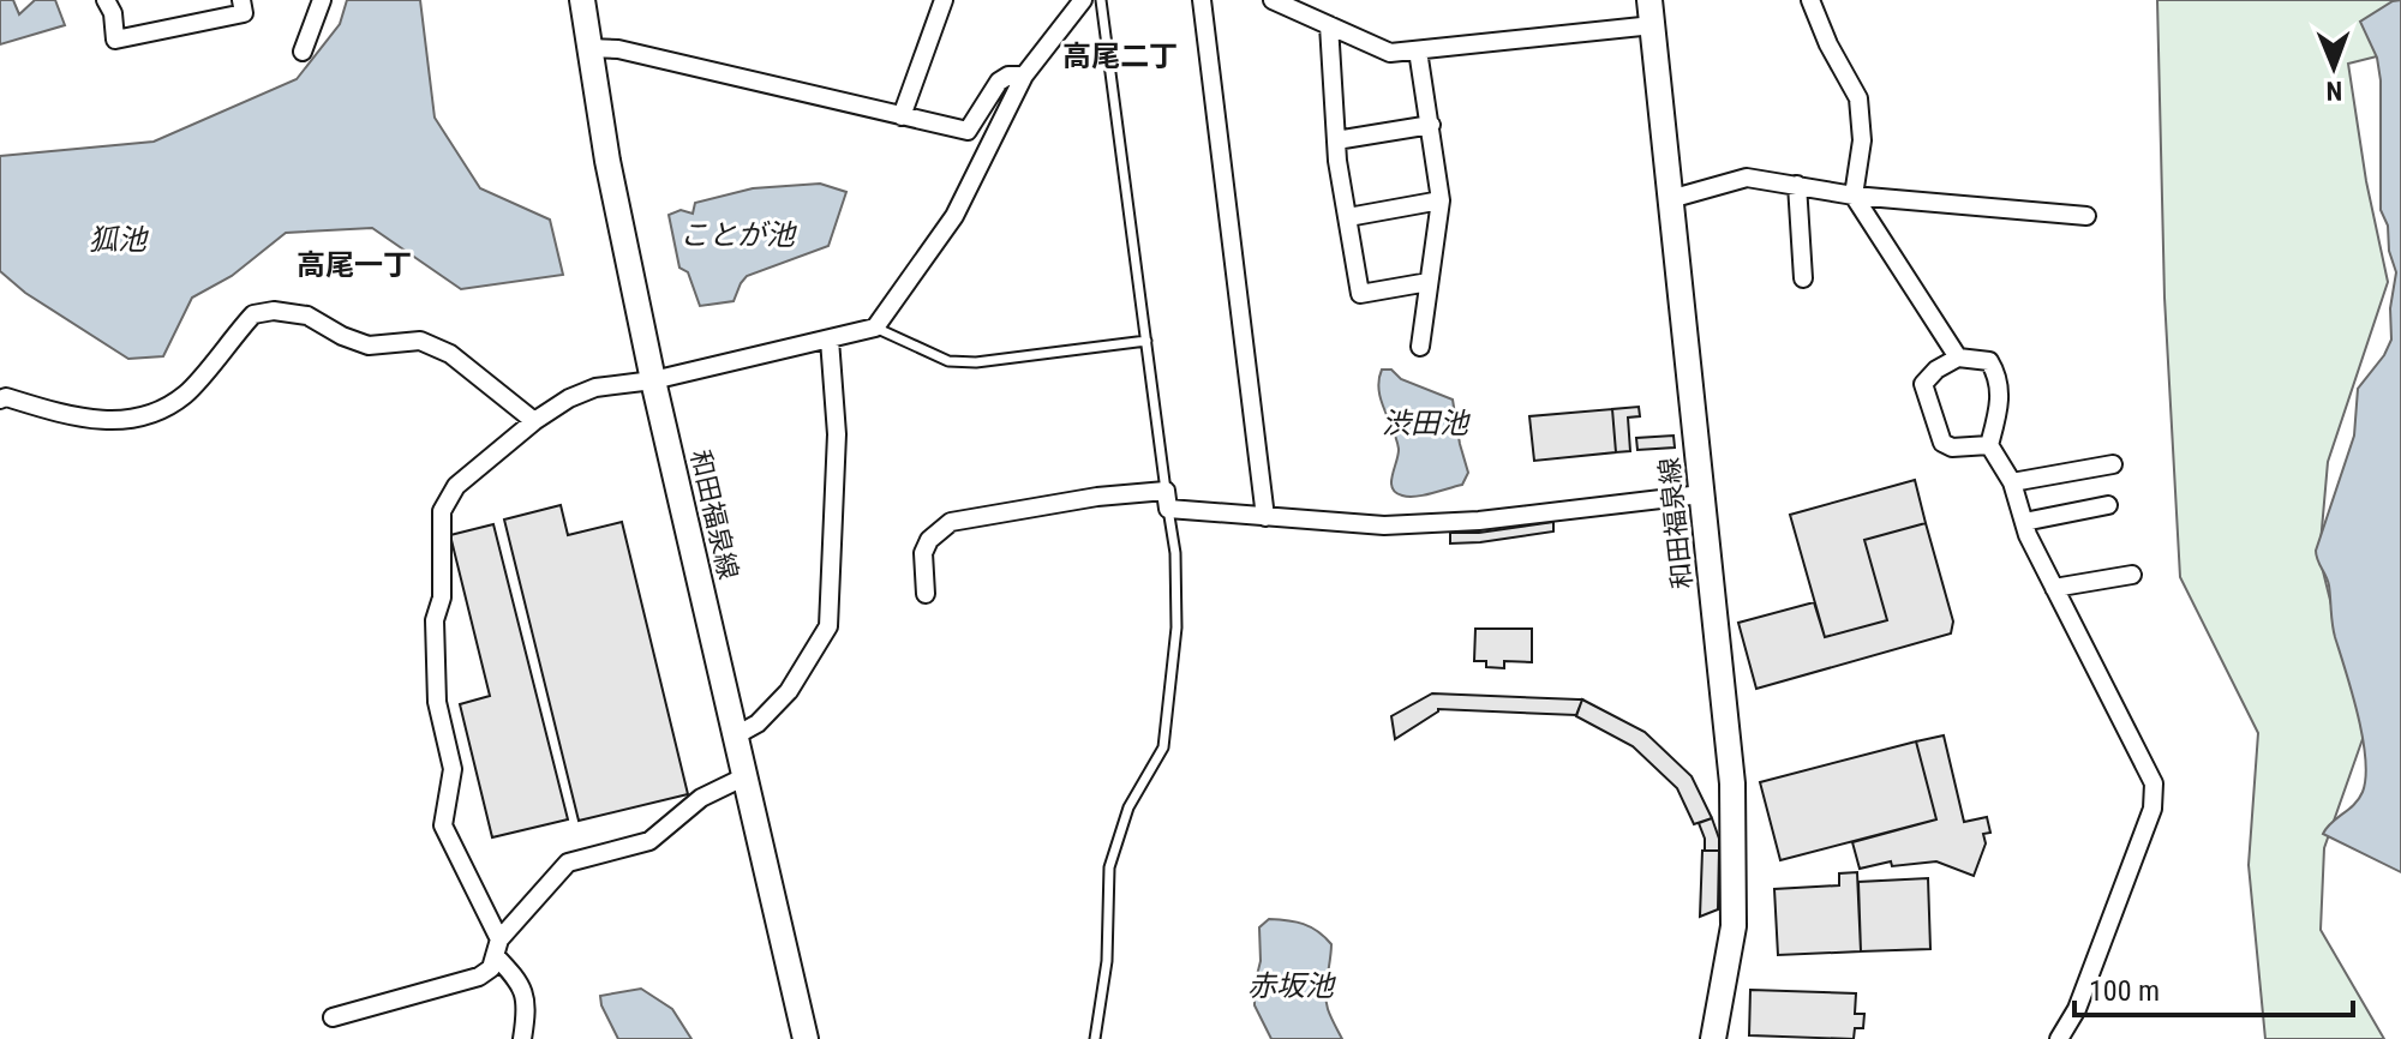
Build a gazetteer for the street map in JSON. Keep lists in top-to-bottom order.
{
  "streets": {
    "main road": ["和田福泉線"]
  },
  "districts": ["高尾二丁", "高尾一丁"],
  "water": [
    "ことが池",
    "狐池",
    "渋田池",
    "赤坂池"
  ],
  "scale_bar": "100 m",
  "north": "bottom"
}
